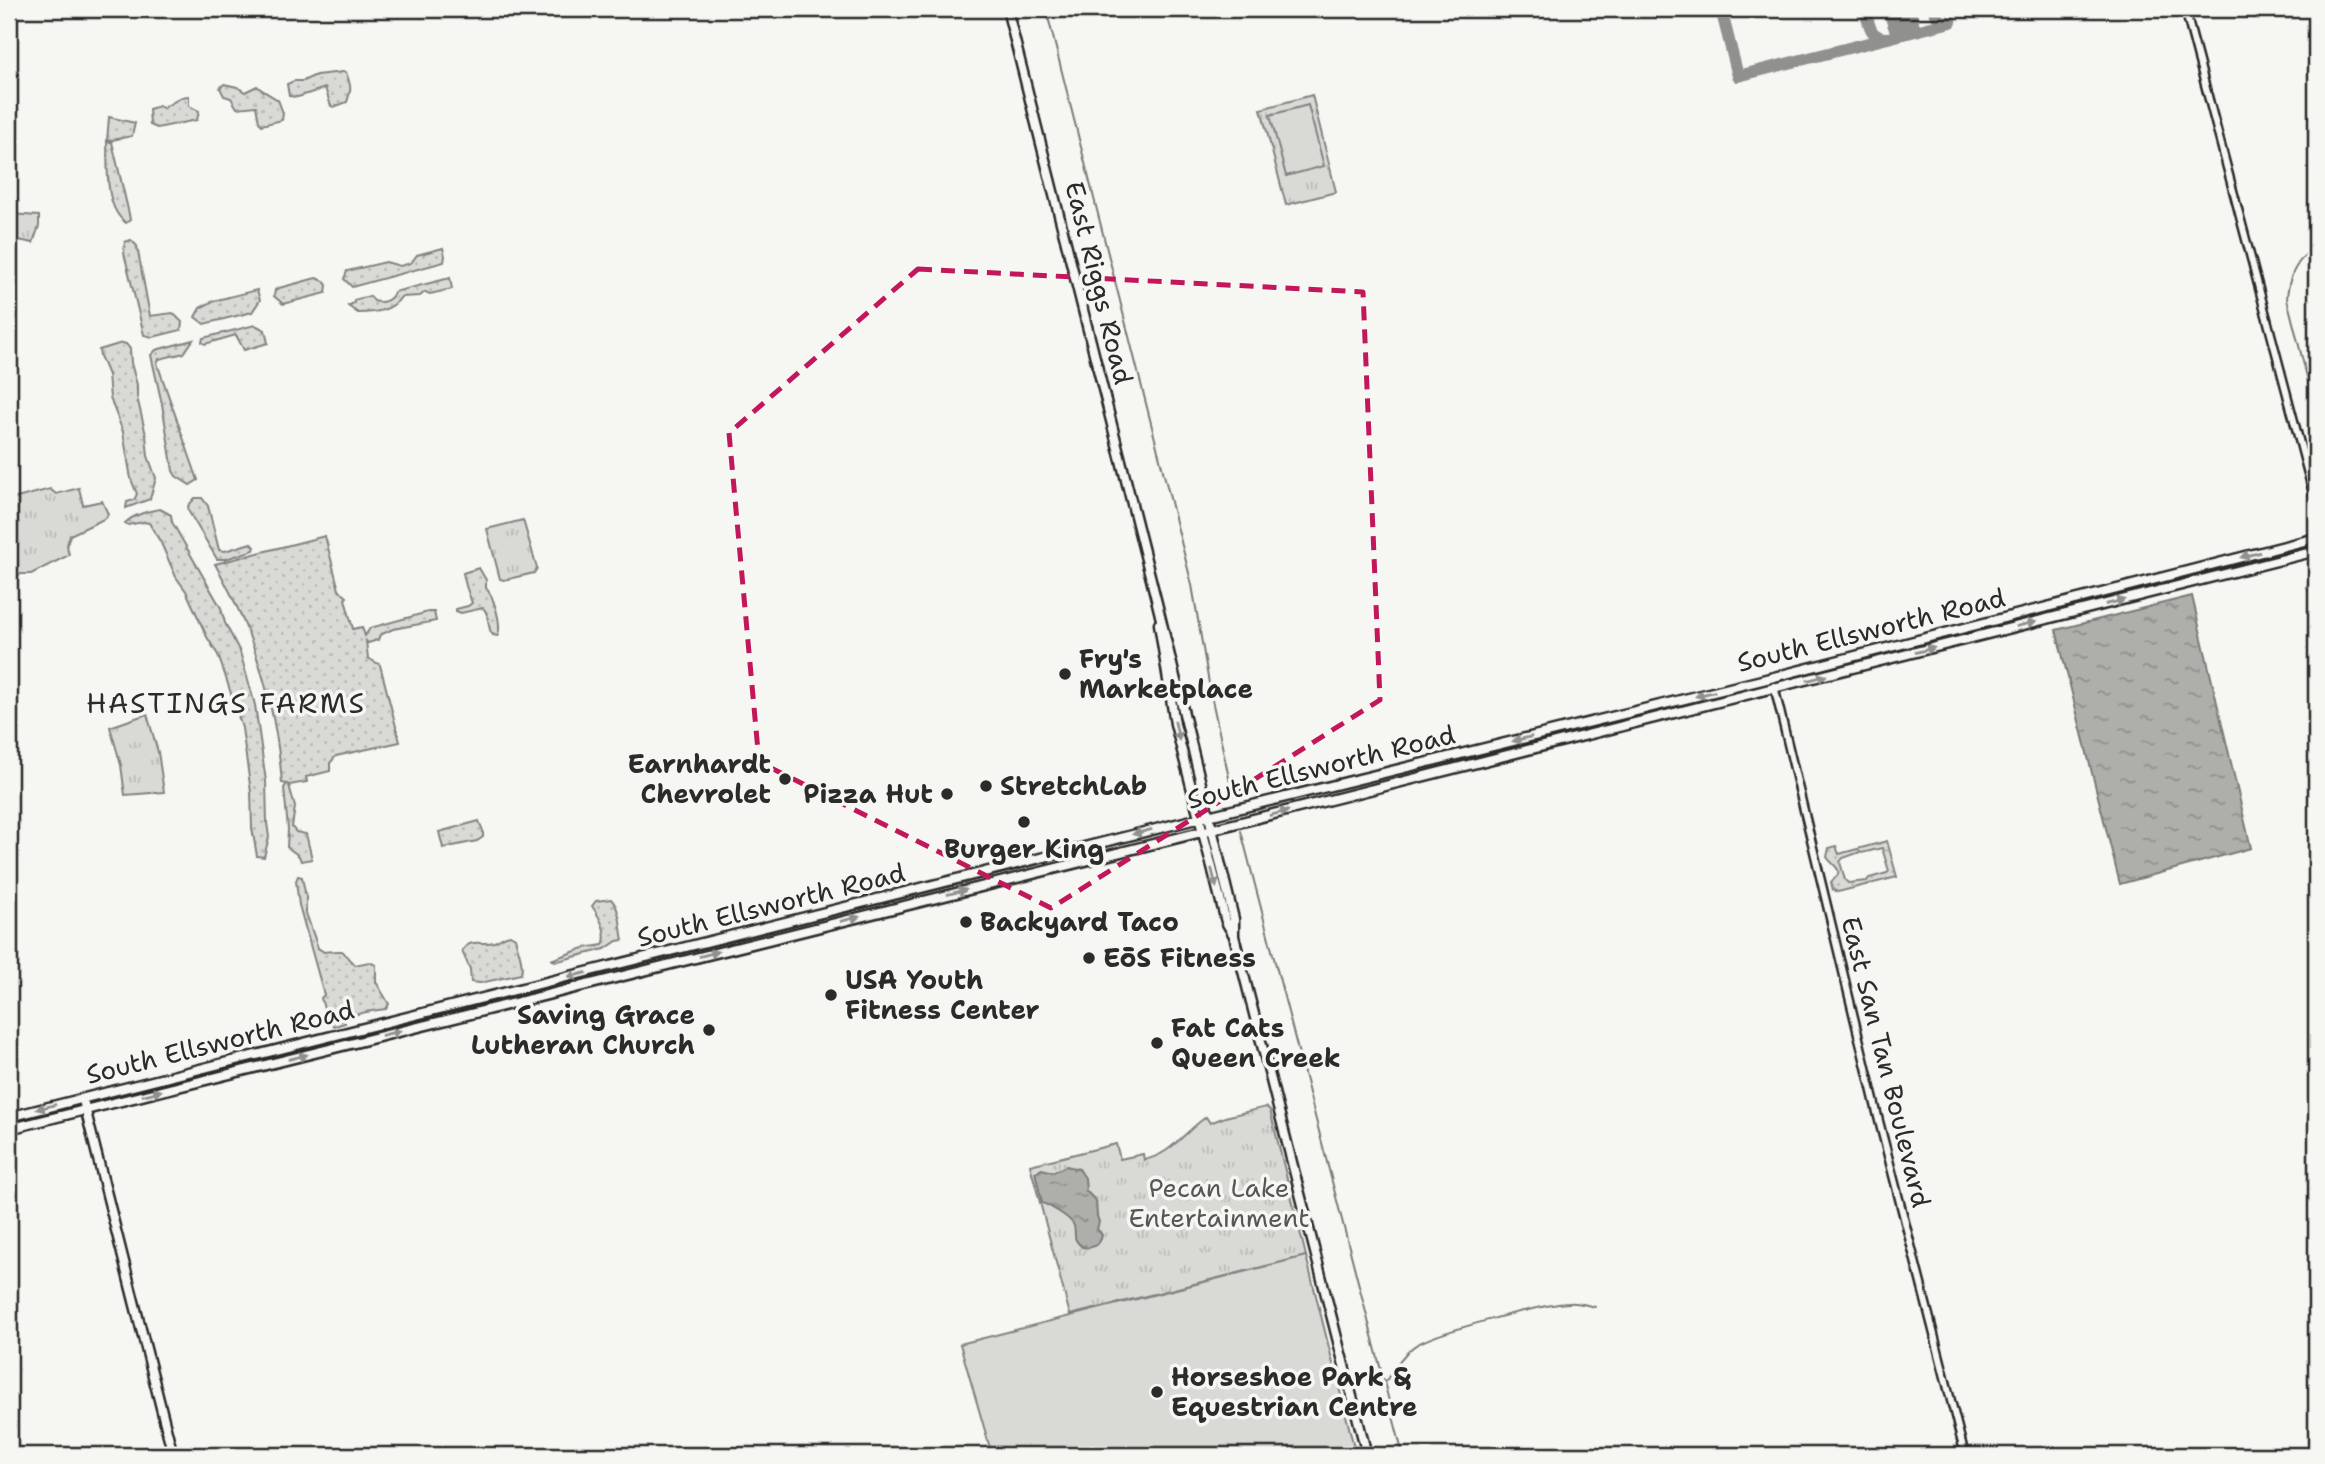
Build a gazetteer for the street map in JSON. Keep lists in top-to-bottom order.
{
  "streets": {
    "main road": ["East Riggs Road", "South Ellsworth Road"],
    "street": ["East San Tan Boulevard"]
  },
  "crossings": [
    ["East Riggs Road", "South Ellsworth Road"],
    ["South Ellsworth Road", "East San Tan Boulevard"]
  ],
  "districts": ["HASTINGS FARMS"],
  "parks": ["Pecan Lake Entertainment"],
  "places": [
    "Fry's Marketplace",
    "Earnhardt Chevrolet",
    "StretchLab",
    "Pizza Hut",
    "Burger King",
    "Backyard Taco",
    "EōS Fitness",
    "USA Youth Fitness Center",
    "Saving Grace Lutheran Church",
    "Fat Cats Queen Creek",
    "Horseshoe Park & Equestrian Centre"
  ]
}
